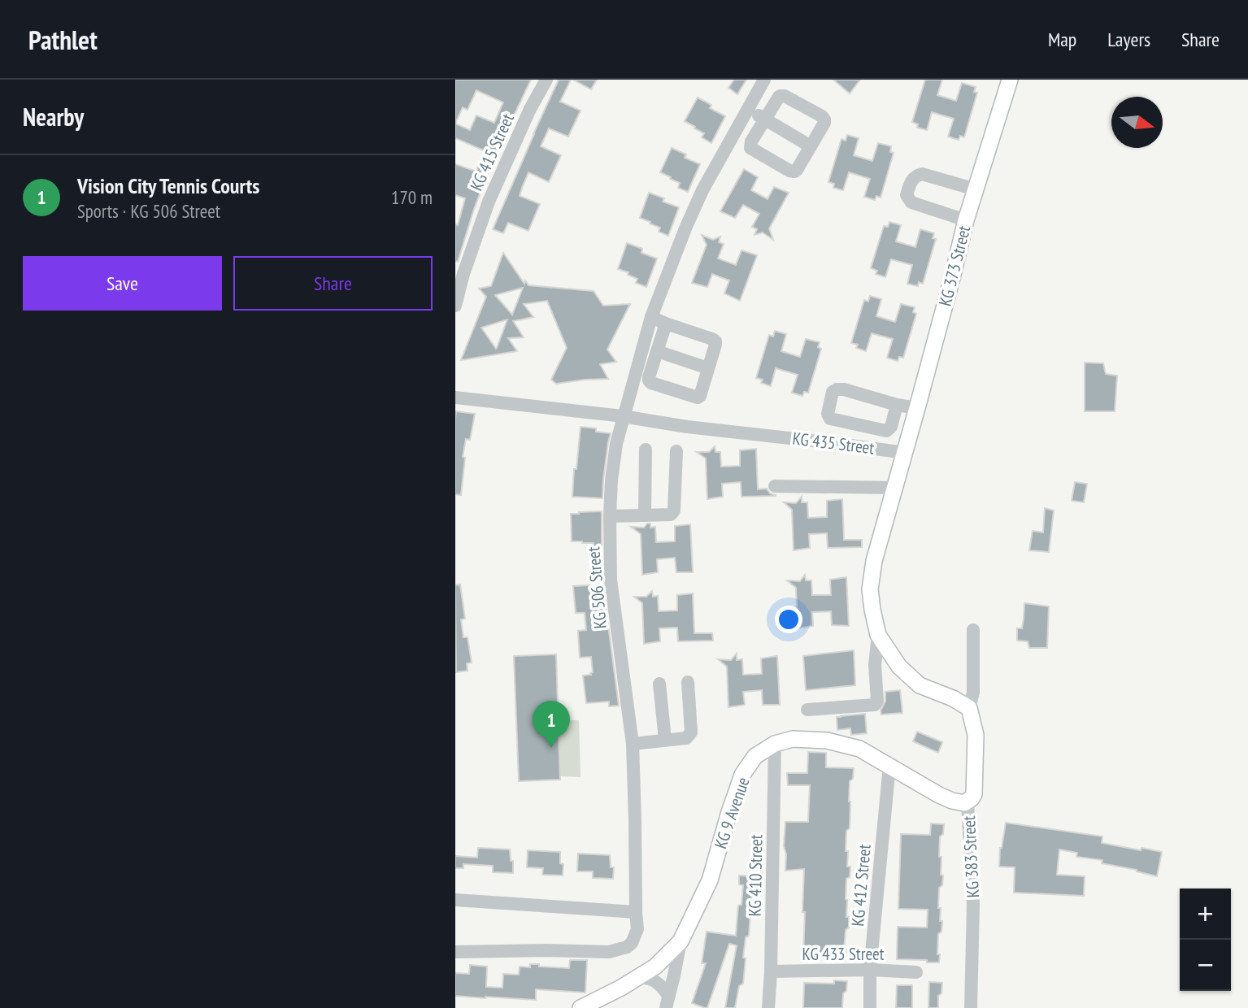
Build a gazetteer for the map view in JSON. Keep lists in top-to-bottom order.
{
  "streets": {
    "main road": ["KG 373 Street", "KG 9 Avenue", "KG 383 Street"],
    "street": [
      "KG 415 Street",
      "KG 435 Street",
      "KG 506 Street",
      "KG 410 Street",
      "KG 412 Street",
      "KG 433 Street"
    ]
  },
  "crossings": [
    ["KG 373 Street", "KG 435 Street"],
    ["KG 435 Street", "KG 506 Street"],
    ["KG 9 Avenue", "KG 383 Street"],
    ["KG 9 Avenue", "KG 410 Street"],
    ["KG 9 Avenue", "KG 412 Street"],
    ["KG 410 Street", "KG 433 Street"],
    ["KG 412 Street", "KG 433 Street"]
  ],
  "north": "right",
  "page": {
    "header": "Pathlet",
    "nav": ["Map", "Layers", "Share"],
    "heading": "Nearby",
    "list": [
      {
        "mark": "1",
        "name": "Vision City Tennis Courts",
        "note": "Sports · KG 506 Street",
        "value": "170 m"
      }
    ],
    "buttons": ["Save", "Share"],
    "pins": "1",
    "map_buttons": ["+", "−"]
  }
}
